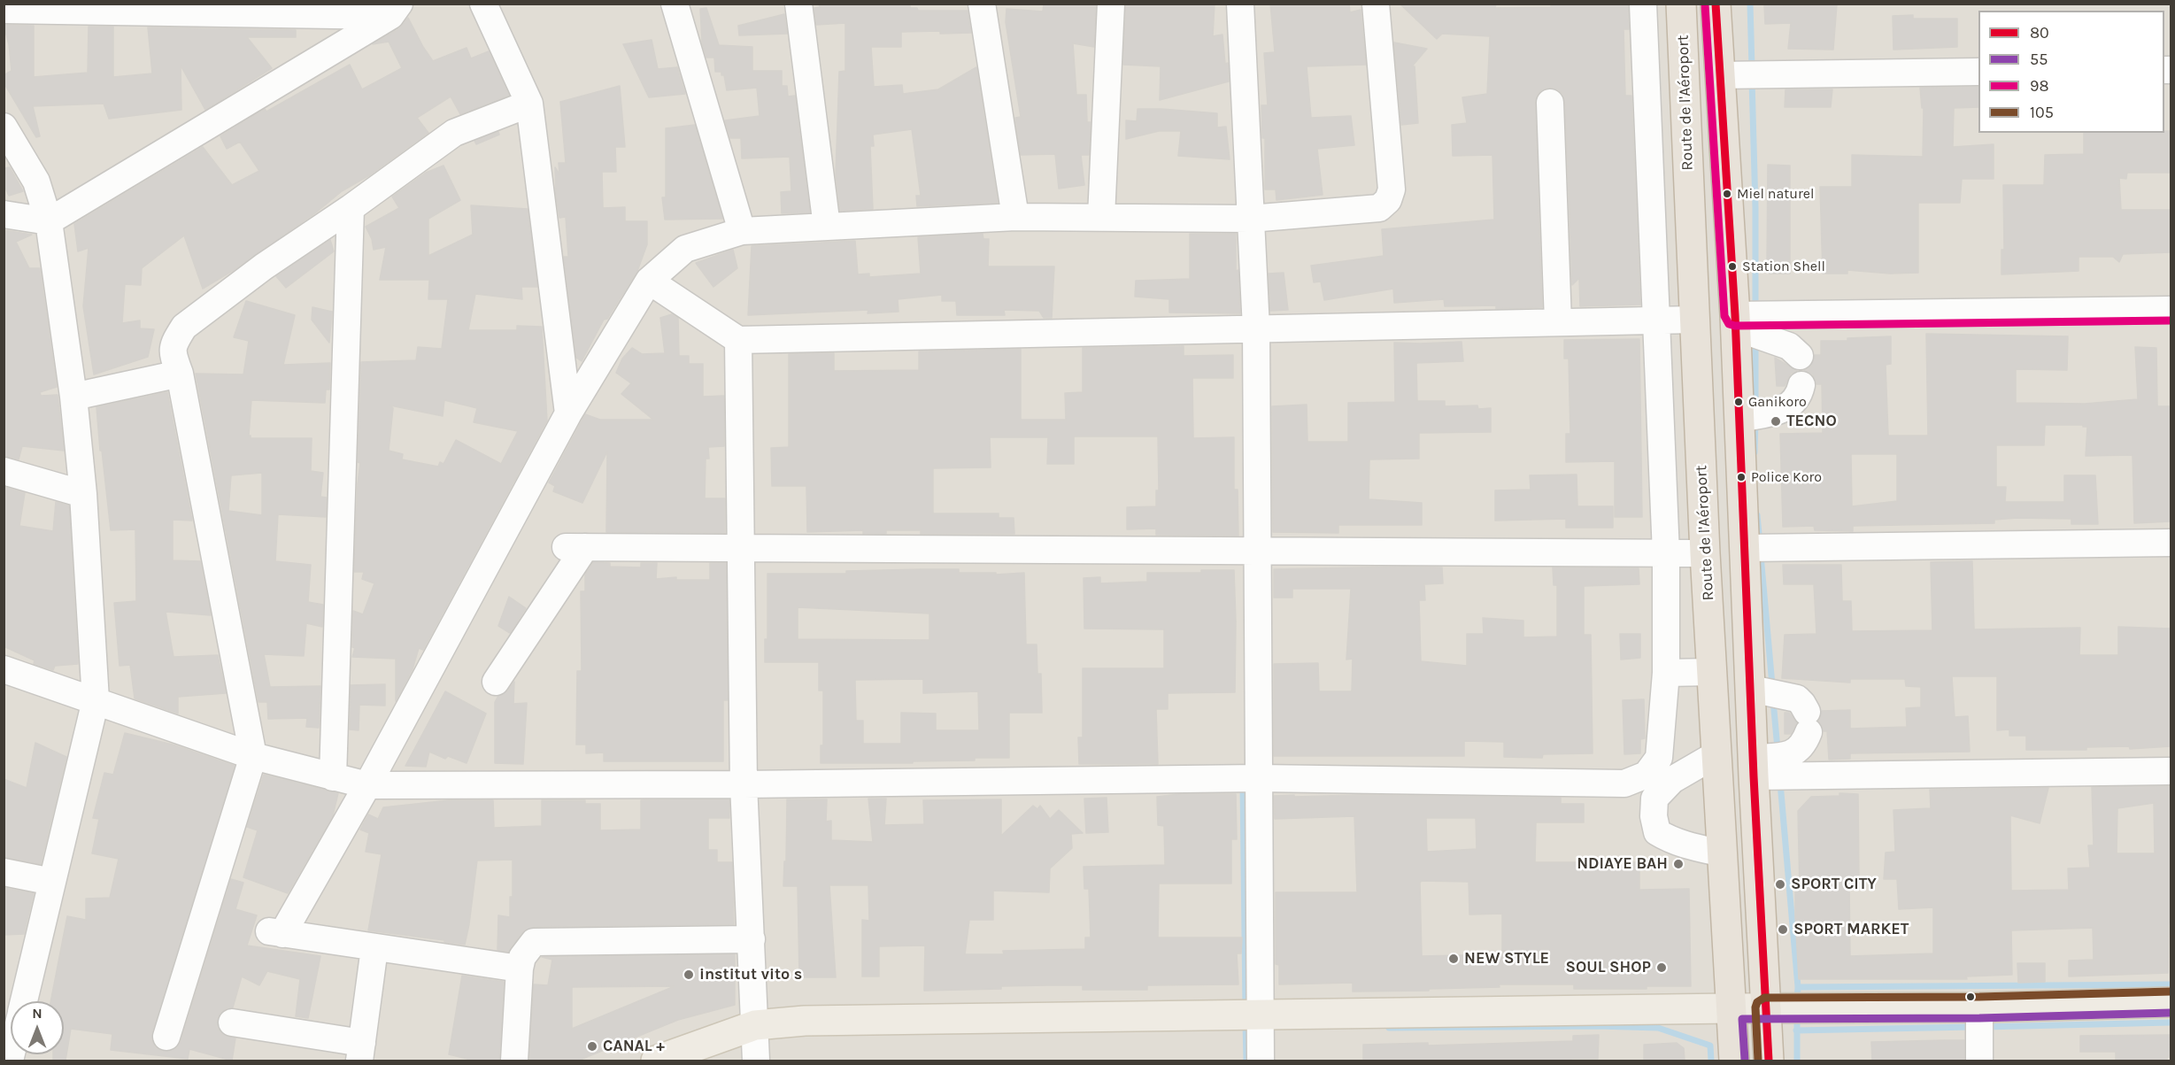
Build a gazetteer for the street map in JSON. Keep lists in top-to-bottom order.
{
  "streets": {
    "highway": ["Route de l'Aéroport"]
  },
  "places": [
    "Miel naturel",
    "Station Shell",
    "Ganikoro",
    "TECNO",
    "Police Koro",
    "NDIAYE BAH",
    "SPORT CITY",
    "SPORT MARKET",
    "NEW STYLE",
    "SOUL SHOP",
    "institut vito s",
    "CANAL +"
  ],
  "lines": [
    "transit line 80",
    "transit line 98",
    "transit line 105",
    "transit line 55"
  ],
  "legend": [
    "80",
    "55",
    "98",
    "105"
  ],
  "north": "top"
}
